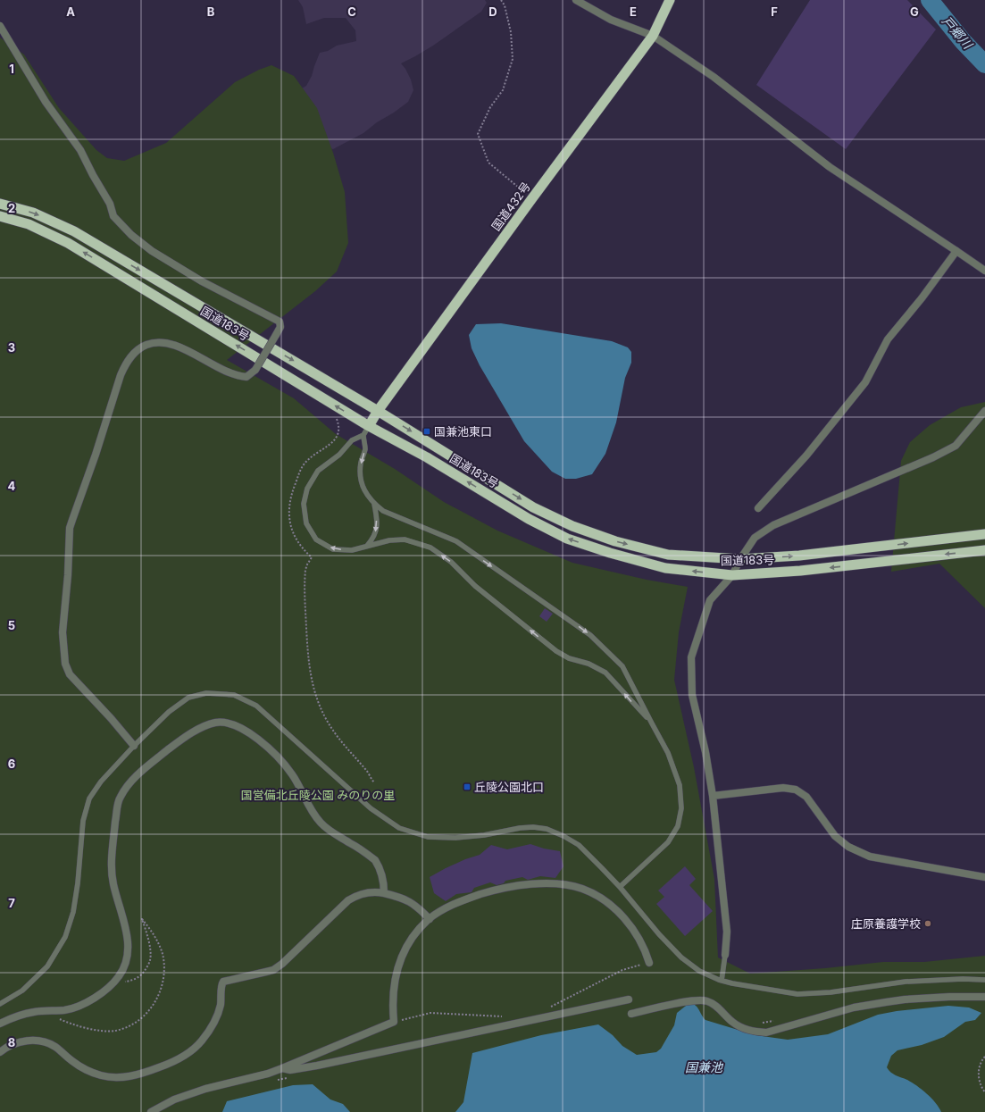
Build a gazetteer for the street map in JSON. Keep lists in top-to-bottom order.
{
  "streets": {
    "highway": ["国道432号", "国道183号"]
  },
  "crossings": [
    ["国道432号", "国道183号"]
  ],
  "water": ["戸郷川", "国兼池"],
  "parks": ["国営備北丘陵公園 みのりの里"],
  "places": {
    "transit": ["国兼池東口", "丘陵公園北口"],
    "other": ["庄原養護学校"]
  },
  "grid": {
    "columns": [
      "A",
      "B",
      "C",
      "D",
      "E",
      "F",
      "G"
    ],
    "rows": [
      "1",
      "2",
      "3",
      "4",
      "5",
      "6",
      "7",
      "8"
    ]
  }
}
